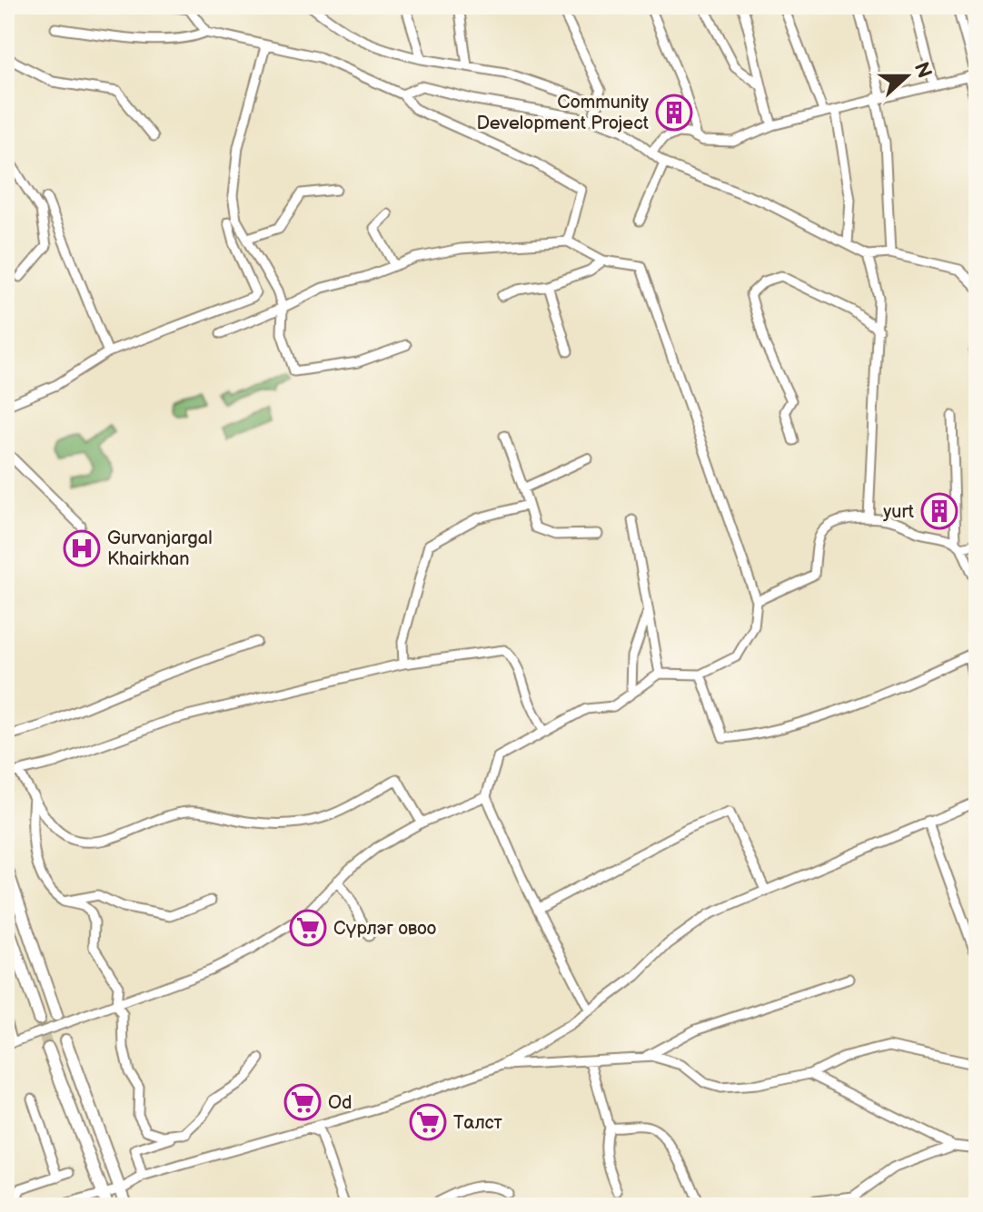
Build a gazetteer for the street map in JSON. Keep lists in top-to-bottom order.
{
  "places": {
    "building": ["Community Development Project", "yurt"],
    "hospital": ["Gurvanjargal Khairkhan"],
    "supermarket": ["Сүрлэг овоо", "Od", "Талст"]
  },
  "north": "right"
}
